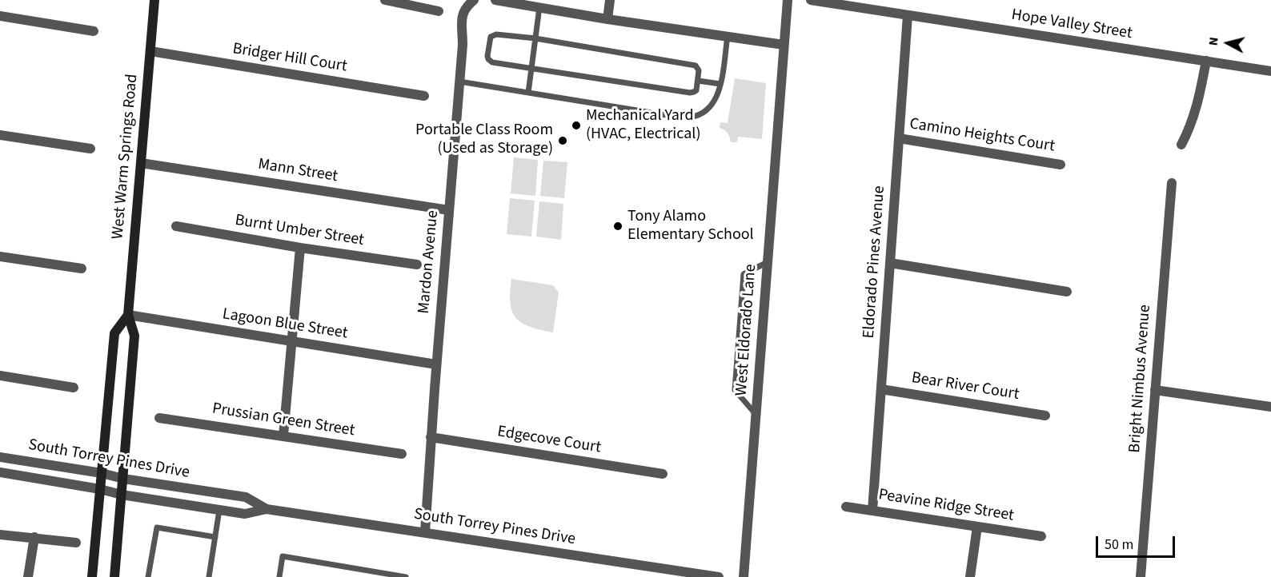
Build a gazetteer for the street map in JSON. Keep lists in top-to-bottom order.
{
  "streets": {
    "main road": ["West Warm Springs Road"],
    "street": [
      "Hope Valley Street",
      "Bridger Hill Court",
      "Camino Heights Court",
      "Mann Street",
      "Burnt Umber Street",
      "Mardon Avenue",
      "Eldorado Pines Avenue",
      "Lagoon Blue Street",
      "West Eldorado Lane",
      "Bright Nimbus Avenue",
      "Bear River Court",
      "Prussian Green Street",
      "Edgecove Court",
      "South Torrey Pines Drive",
      "Peavine Ridge Street"
    ]
  },
  "crossings": [
    ["Hope Valley Street", "Eldorado Pines Avenue"],
    ["Bridger Hill Court", "West Warm Springs Road"],
    ["Camino Heights Court", "Eldorado Pines Avenue"],
    ["West Warm Springs Road", "Mann Street"],
    ["West Warm Springs Road", "Lagoon Blue Street"],
    ["West Warm Springs Road", "South Torrey Pines Drive"],
    ["Mann Street", "Mardon Avenue"],
    ["Mardon Avenue", "Lagoon Blue Street"],
    ["Mardon Avenue", "Edgecove Court"],
    ["Mardon Avenue", "South Torrey Pines Drive"],
    ["Eldorado Pines Avenue", "Bear River Court"],
    ["Eldorado Pines Avenue", "Peavine Ridge Street"]
  ],
  "places": ["Mechanical Yard (HVAC, Electrical)", "Portable Class Room (Used as Storage)", "Tony Alamo Elementary School"],
  "scale_bar": "50 m",
  "north": "left"
}
